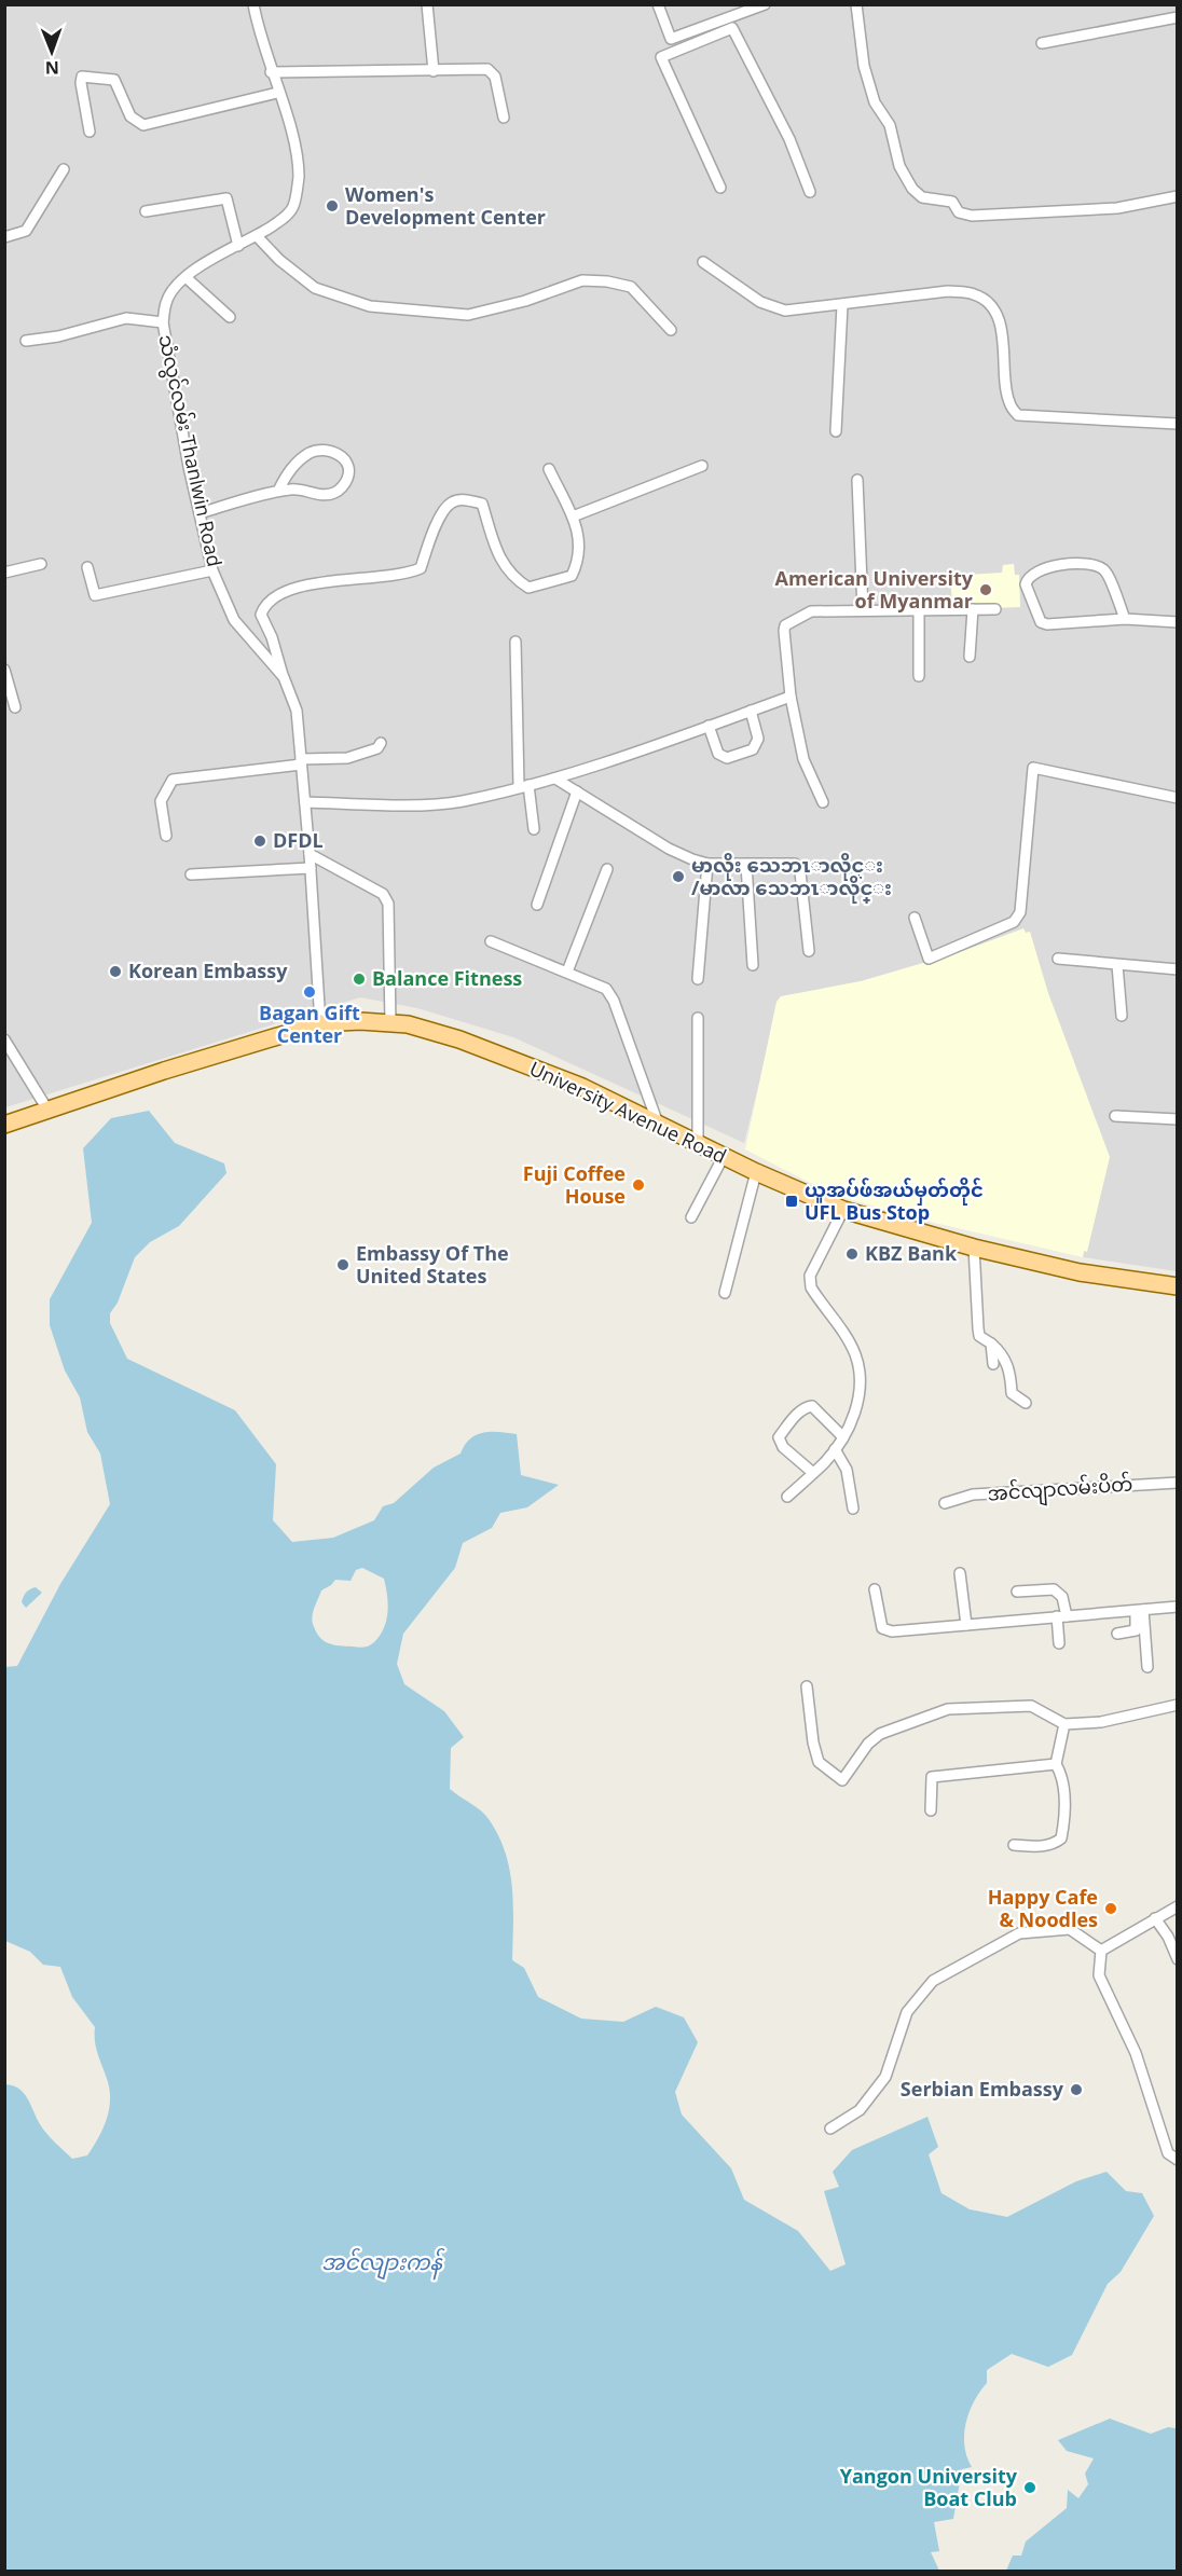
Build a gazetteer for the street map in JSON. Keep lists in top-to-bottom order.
{
  "streets": {
    "main road": ["University Avenue Road"],
    "street": ["သံလွင်လမ်း Thanlwin Road", "အင်လျာလမ်းပိတ်"]
  },
  "crossings": [
    ["သံလွင်လမ်း Thanlwin Road", "University Avenue Road"]
  ],
  "water": ["အင်လျားကန်"],
  "places": {
    "other": [
      "Women's Development Center",
      "American University of Myanmar",
      "DFDL",
      "မာလိုး သေဘၤာလိုင္း /မာလာ သေဘၤာလိုင္း",
      "Korean Embassy",
      "Balance Fitness",
      "Bagan Gift Center",
      "Fuji Coffee House",
      "KBZ Bank",
      "Embassy Of The United States",
      "Happy Cafe & Noodles",
      "Serbian Embassy",
      "Yangon University Boat Club"
    ],
    "transit": ["ယူအပ်ဖ်အယ်မှတ်တိုင် UFL Bus Stop"]
  },
  "north": "bottom"
}
